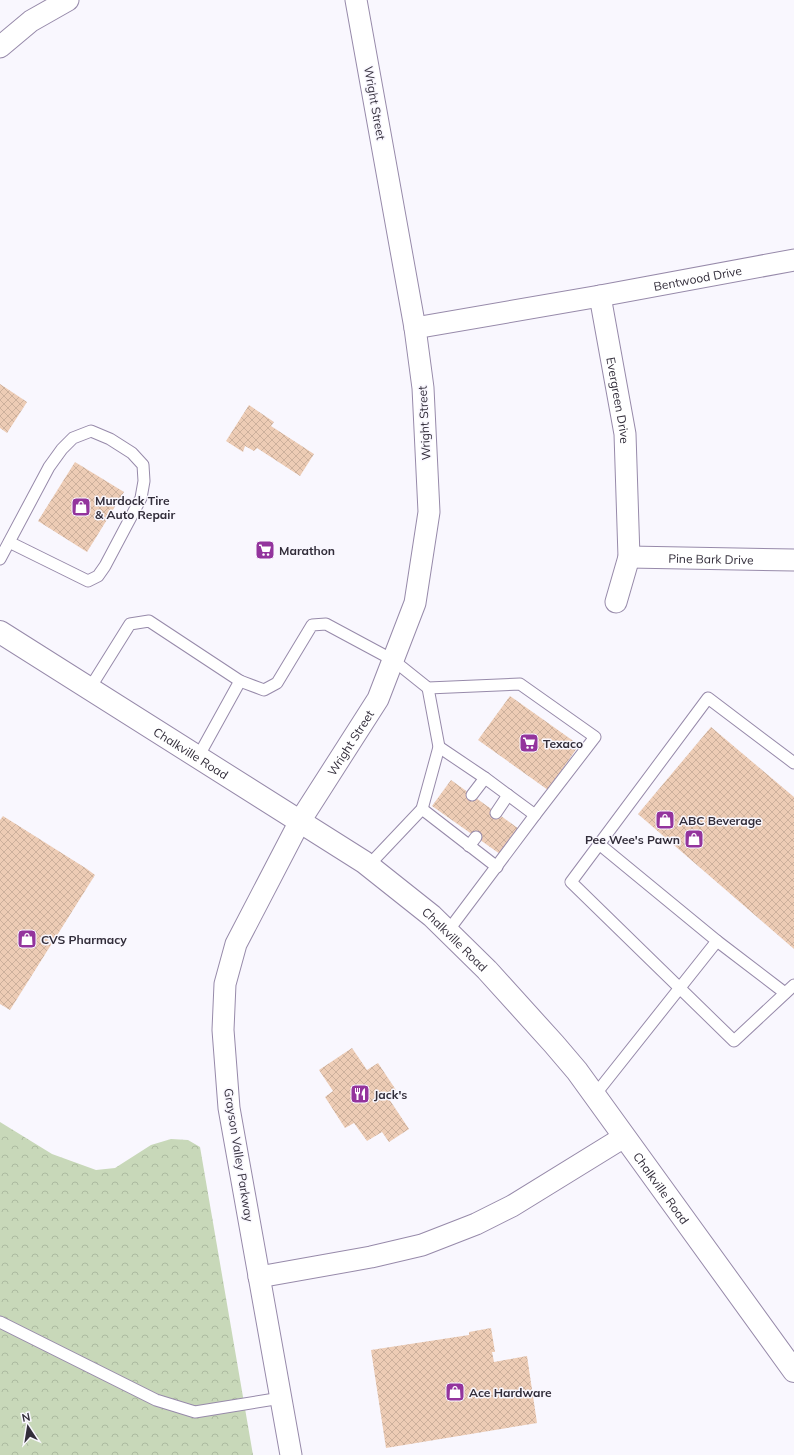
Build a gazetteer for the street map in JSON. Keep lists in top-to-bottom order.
{
  "streets": {
    "main road": ["Chalkville Road"],
    "street": [
      "Wright Street",
      "Bentwood Drive",
      "Evergreen Drive",
      "Pine Bark Drive",
      "Grayson Valley Parkway"
    ]
  },
  "crossings": [
    ["Wright Street", "Chalkville Road"],
    ["Wright Street", "Grayson Valley Parkway"],
    ["Bentwood Drive", "Evergreen Drive"],
    ["Evergreen Drive", "Pine Bark Drive"],
    ["Chalkville Road", "Grayson Valley Parkway"]
  ],
  "places": {
    "shop": [
      "Murdock Tire & Auto Repair",
      "ABC Beverage",
      "Pee Wee's Pawn",
      "CVS Pharmacy",
      "Ace Hardware"
    ],
    "supermarket": ["Marathon", "Texaco"],
    "restaurant": ["Jack's"]
  },
  "north": "top"
}
